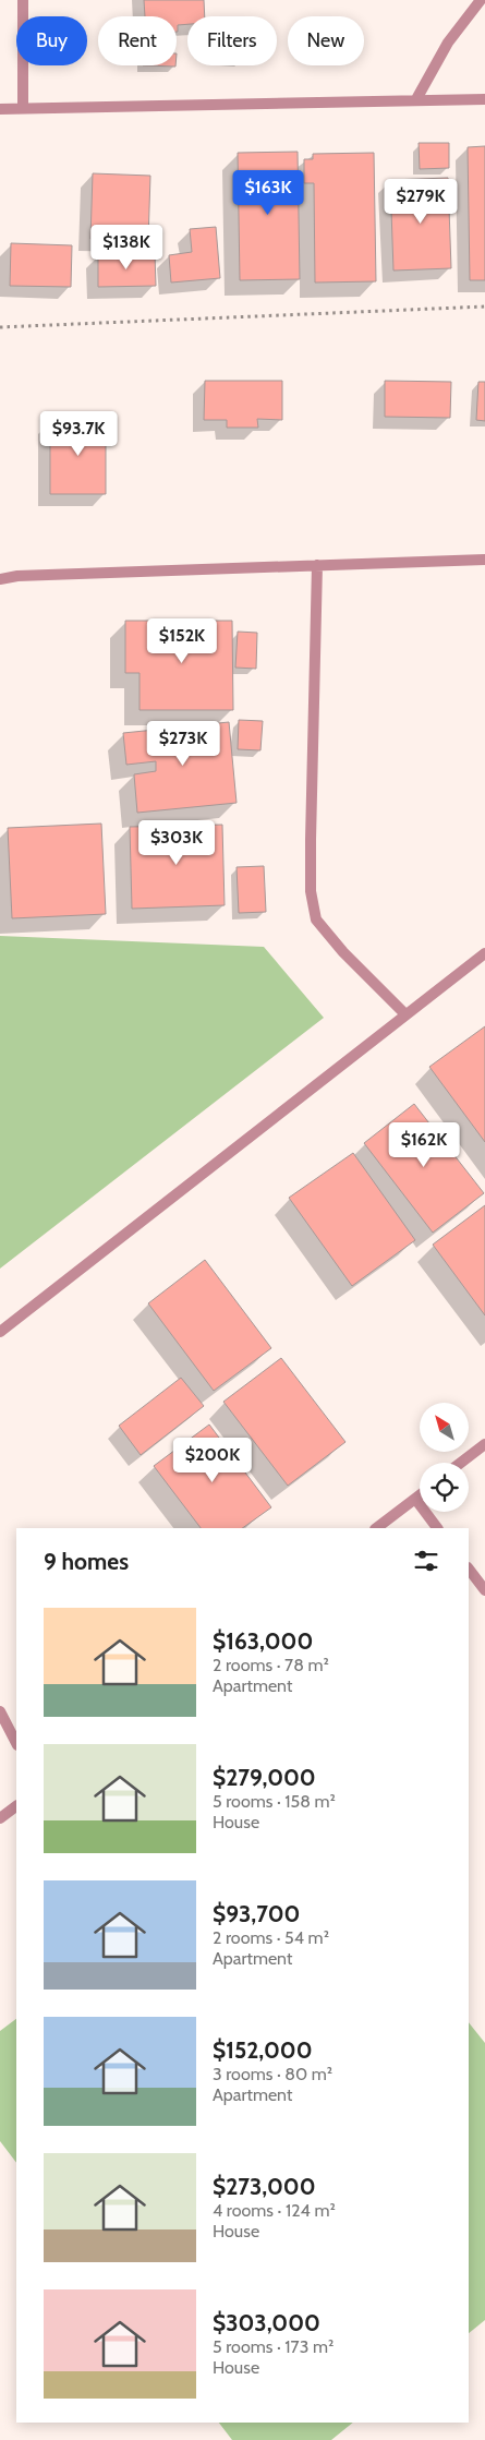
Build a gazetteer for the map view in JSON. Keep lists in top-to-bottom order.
{
  "north": "top left",
  "page": {
    "chip": [
      "Buy",
      "Rent",
      "Filters",
      "New"
    ],
    "price": [
      "$163K",
      "$279K",
      "$138K",
      "$93.7K",
      "$152K",
      "$273K",
      "$303K",
      "$162K",
      "$200K"
    ],
    "heading": "9 homes",
    "list": [
      {
        "name": "$163,000",
        "note": "2 rooms · 78 m² · Apartment"
      },
      {
        "name": "$279,000",
        "note": "5 rooms · 158 m² · House"
      },
      {
        "name": "$93,700",
        "note": "2 rooms · 54 m² · Apartment"
      },
      {
        "name": "$152,000",
        "note": "3 rooms · 80 m² · Apartment"
      },
      {
        "name": "$273,000",
        "note": "4 rooms · 124 m² · House"
      },
      {
        "name": "$303,000",
        "note": "5 rooms · 173 m² · House"
      }
    ]
  }
}
